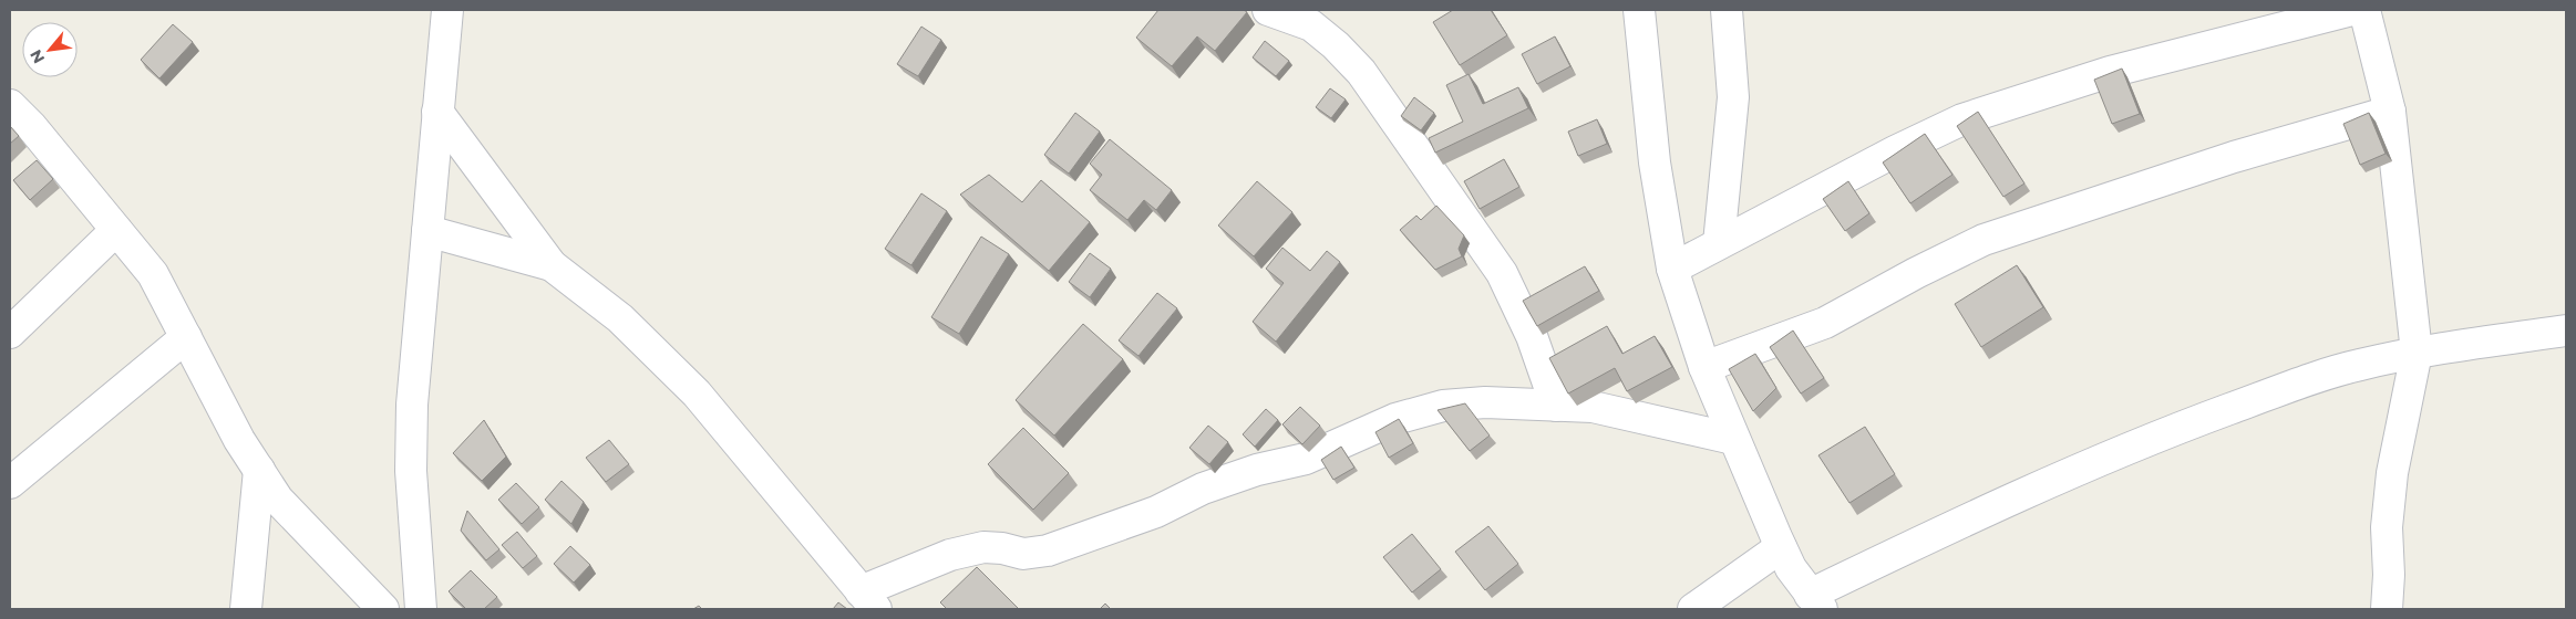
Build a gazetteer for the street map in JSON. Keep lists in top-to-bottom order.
{
  "north": "bottom left"
}
